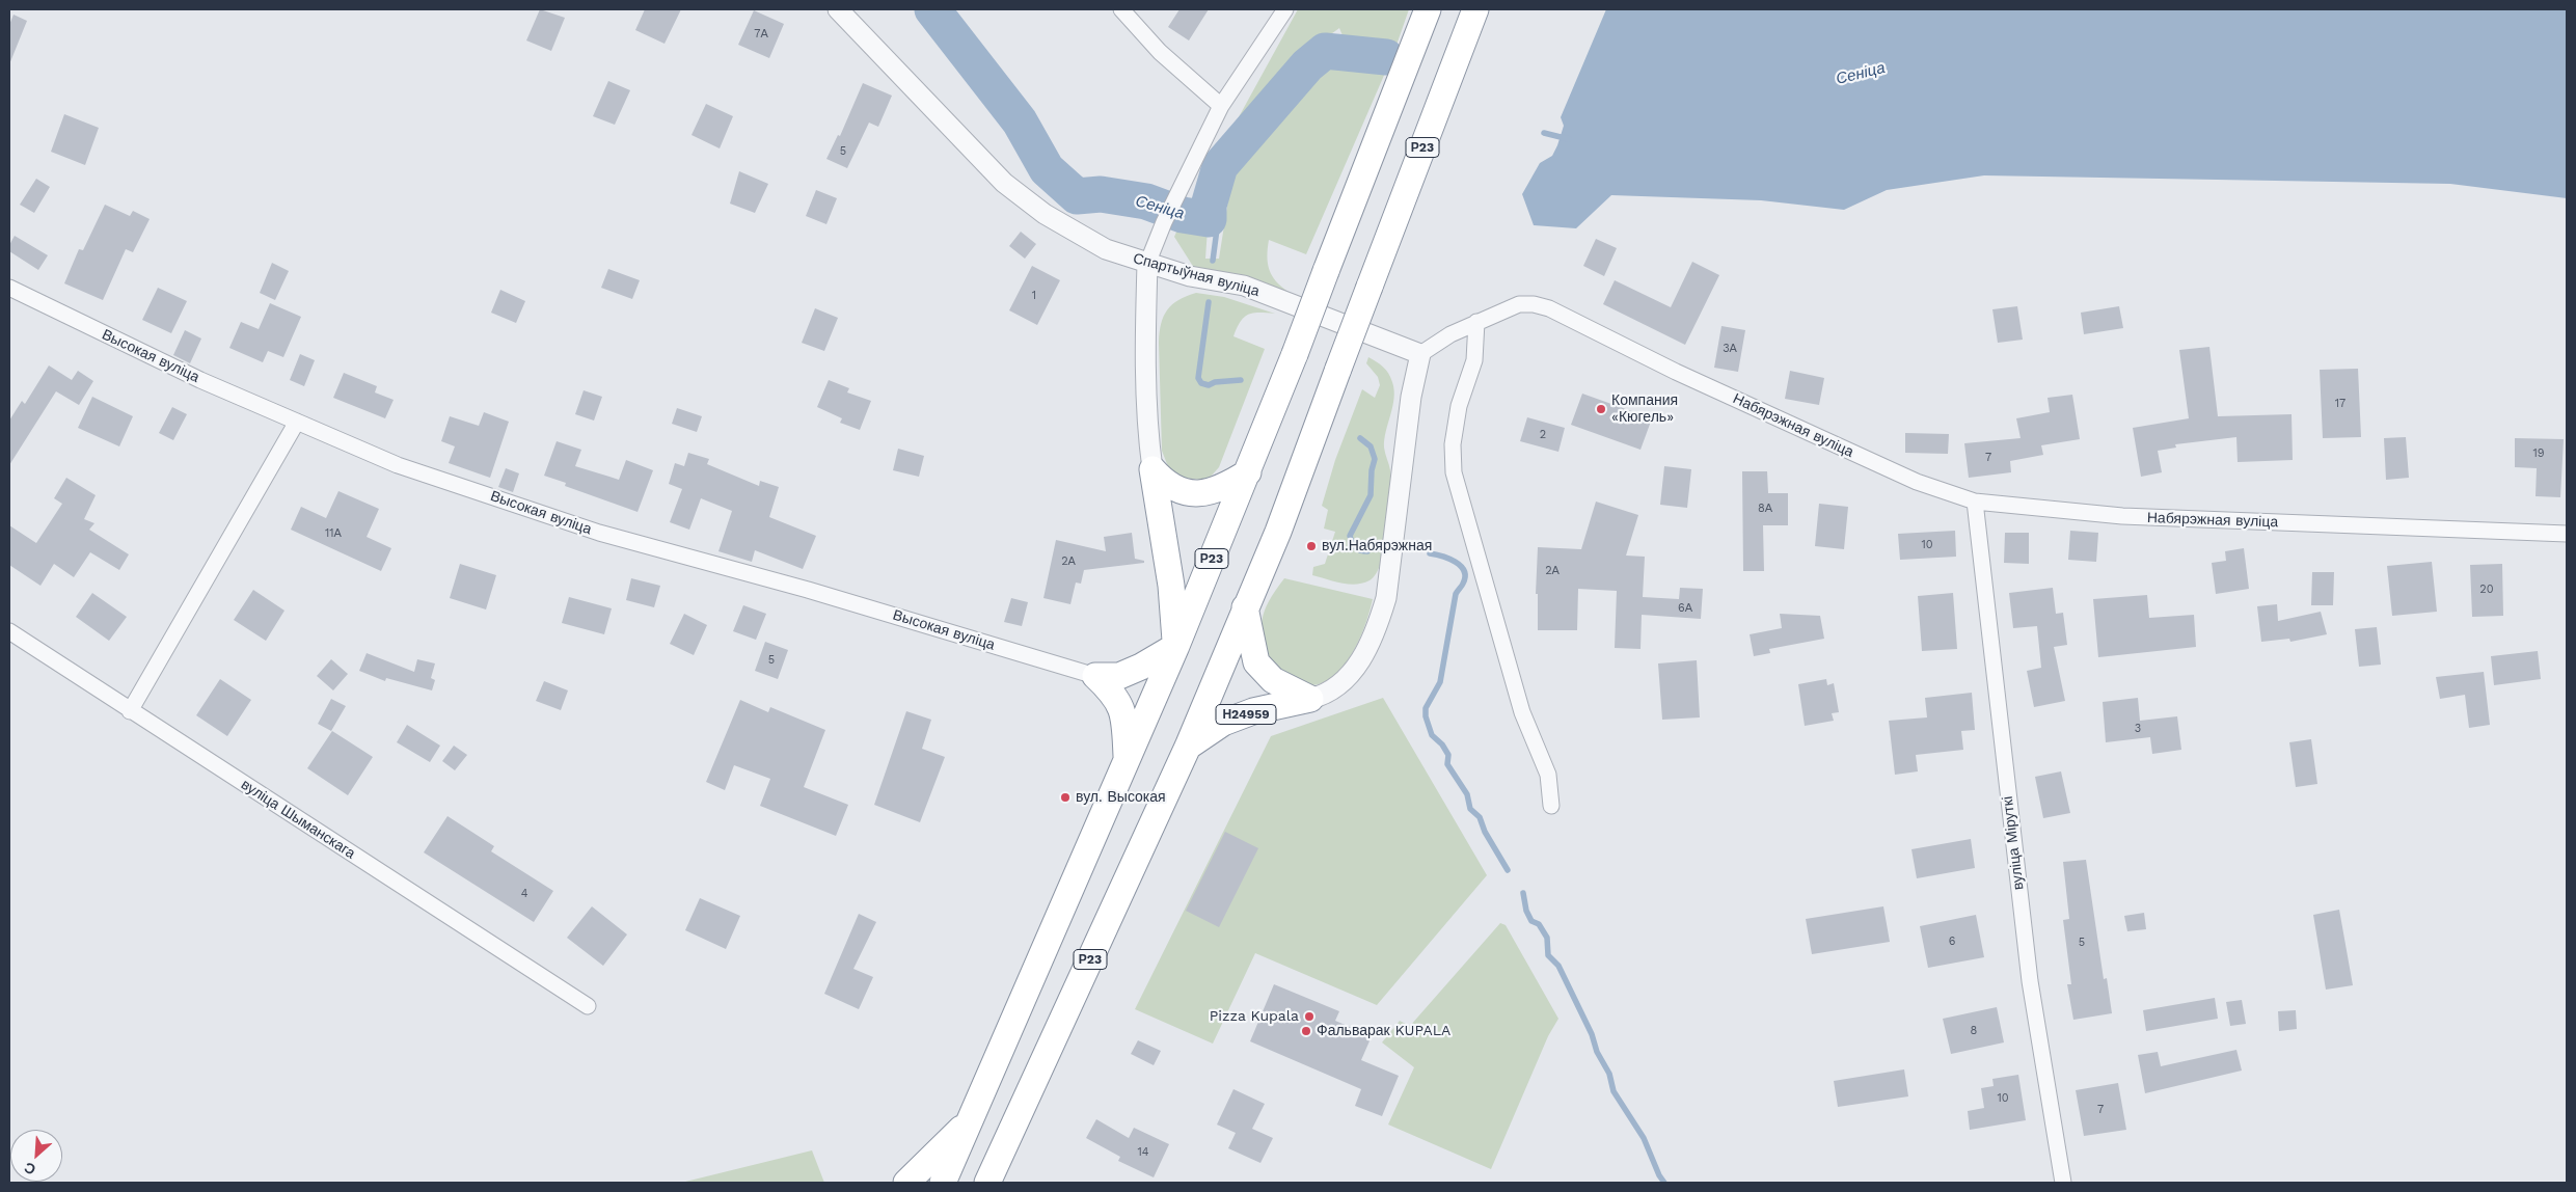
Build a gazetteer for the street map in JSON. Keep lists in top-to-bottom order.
{
  "streets": {
    "highway": ["Р23", "Н24959"],
    "street": [
      "Спартыўная вуліца",
      "Высокая вуліца",
      "Набярэжная вуліца",
      "вуліца Шыманскага",
      "вуліца Міруткі"
    ]
  },
  "crossings": [
    ["Р23", "Н24959"],
    ["Спартыўная вуліца", "Набярэжная вуліца"],
    ["Спартыўная вуліца", "Н24959"],
    ["Набярэжная вуліца", "Н24959"],
    ["Набярэжная вуліца", "вуліца Міруткі"]
  ],
  "water": ["Сеніца"],
  "places": [
    "Компания «Кюгель»",
    "вул.Набярэжная",
    "вул. Высокая",
    "Pizza Kupala",
    "Фальварак KUPALA"
  ],
  "house_numbers": [
    "7А",
    "5",
    "1",
    "3А",
    "17",
    "2",
    "19",
    "7",
    "8А",
    "11А",
    "10",
    "2А",
    "2А",
    "20",
    "6А",
    "5",
    "3",
    "4",
    "6",
    "5",
    "8",
    "10",
    "7",
    "14"
  ],
  "north": "bottom left"
}
